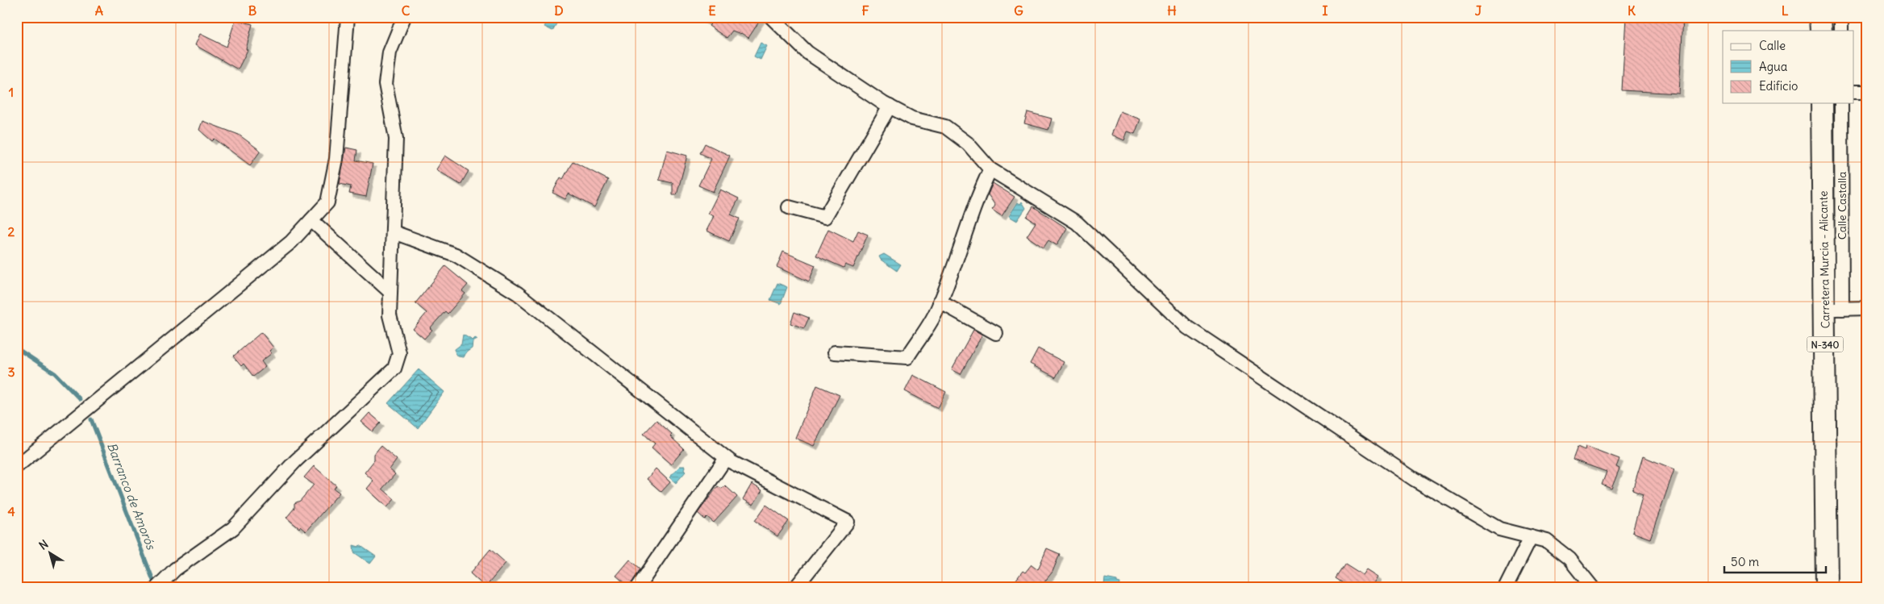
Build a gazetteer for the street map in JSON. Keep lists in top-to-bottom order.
{
  "streets": {
    "highway": ["Carretera Murcia - Alicante", "N-340"],
    "street": ["Calle Castalla"]
  },
  "crossings": [
    ["Calle Castalla", "Carretera Murcia - Alicante"]
  ],
  "water": ["Barranco de Amorós"],
  "legend": ["Calle", "Agua", "Edificio"],
  "scale_bar": "50 m",
  "north": "top left",
  "grid": {
    "columns": [
      "A",
      "B",
      "C",
      "D",
      "E",
      "F",
      "G",
      "H",
      "I",
      "J",
      "K",
      "L"
    ],
    "rows": [
      "1",
      "2",
      "3",
      "4"
    ]
  }
}
